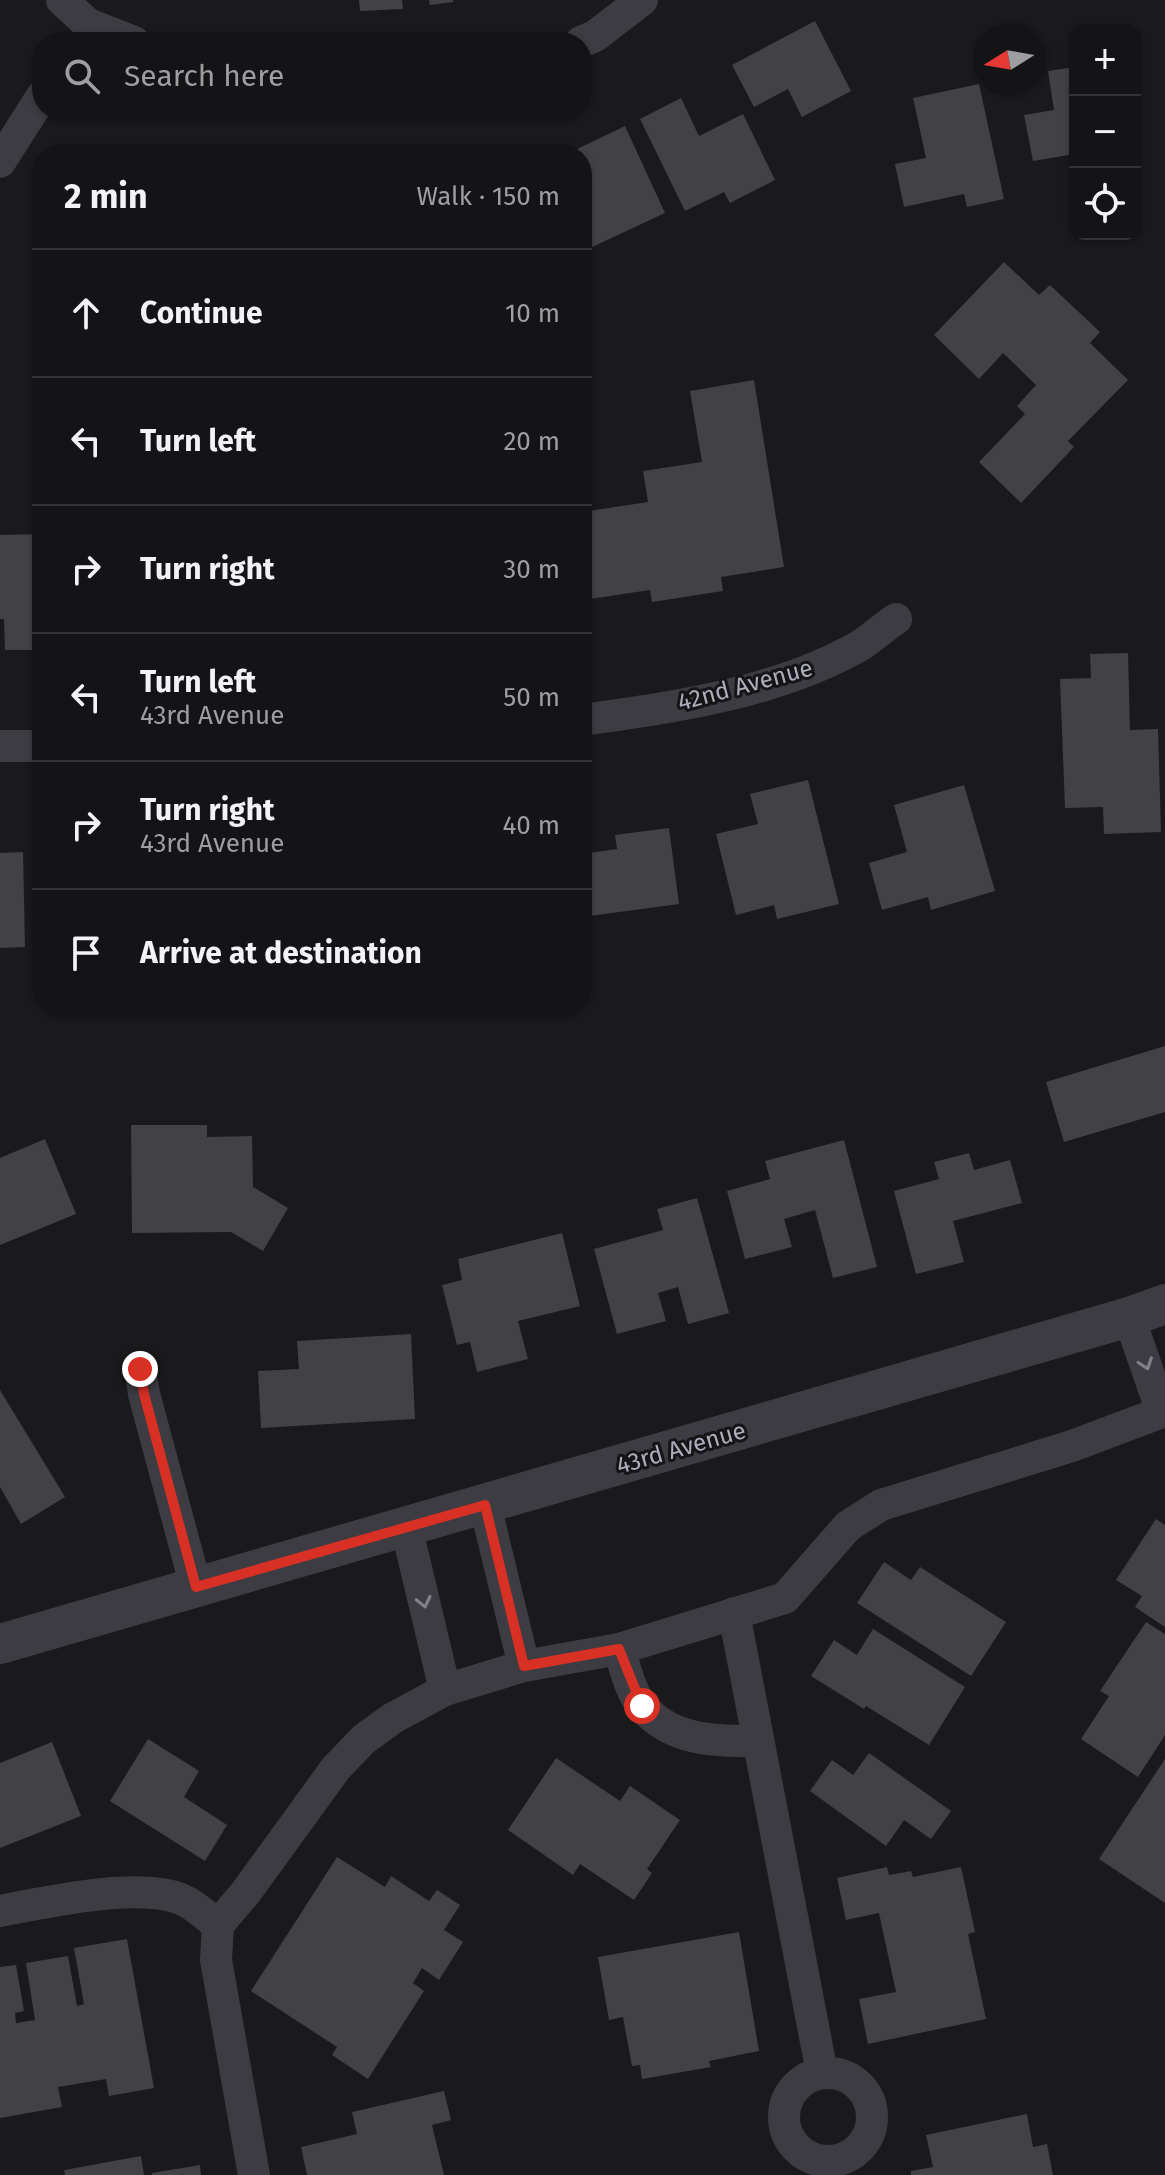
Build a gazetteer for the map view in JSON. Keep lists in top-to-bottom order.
{
  "streets": {
    "street": ["42nd Avenue", "43rd Avenue"]
  },
  "north": "left",
  "page": {
    "map_buttons": ["+", "−"],
    "search": "Search here",
    "heading": ["2 min", "Walk · 150 m"],
    "list": [
      ["Continue", "10 m"],
      ["Turn left", "20 m"],
      ["Turn right", "30 m"],
      ["Turn left", "43rd Avenue", "50 m"],
      ["Turn right", "43rd Avenue", "40 m"],
      "Arrive at destination"
    ]
  }
}
